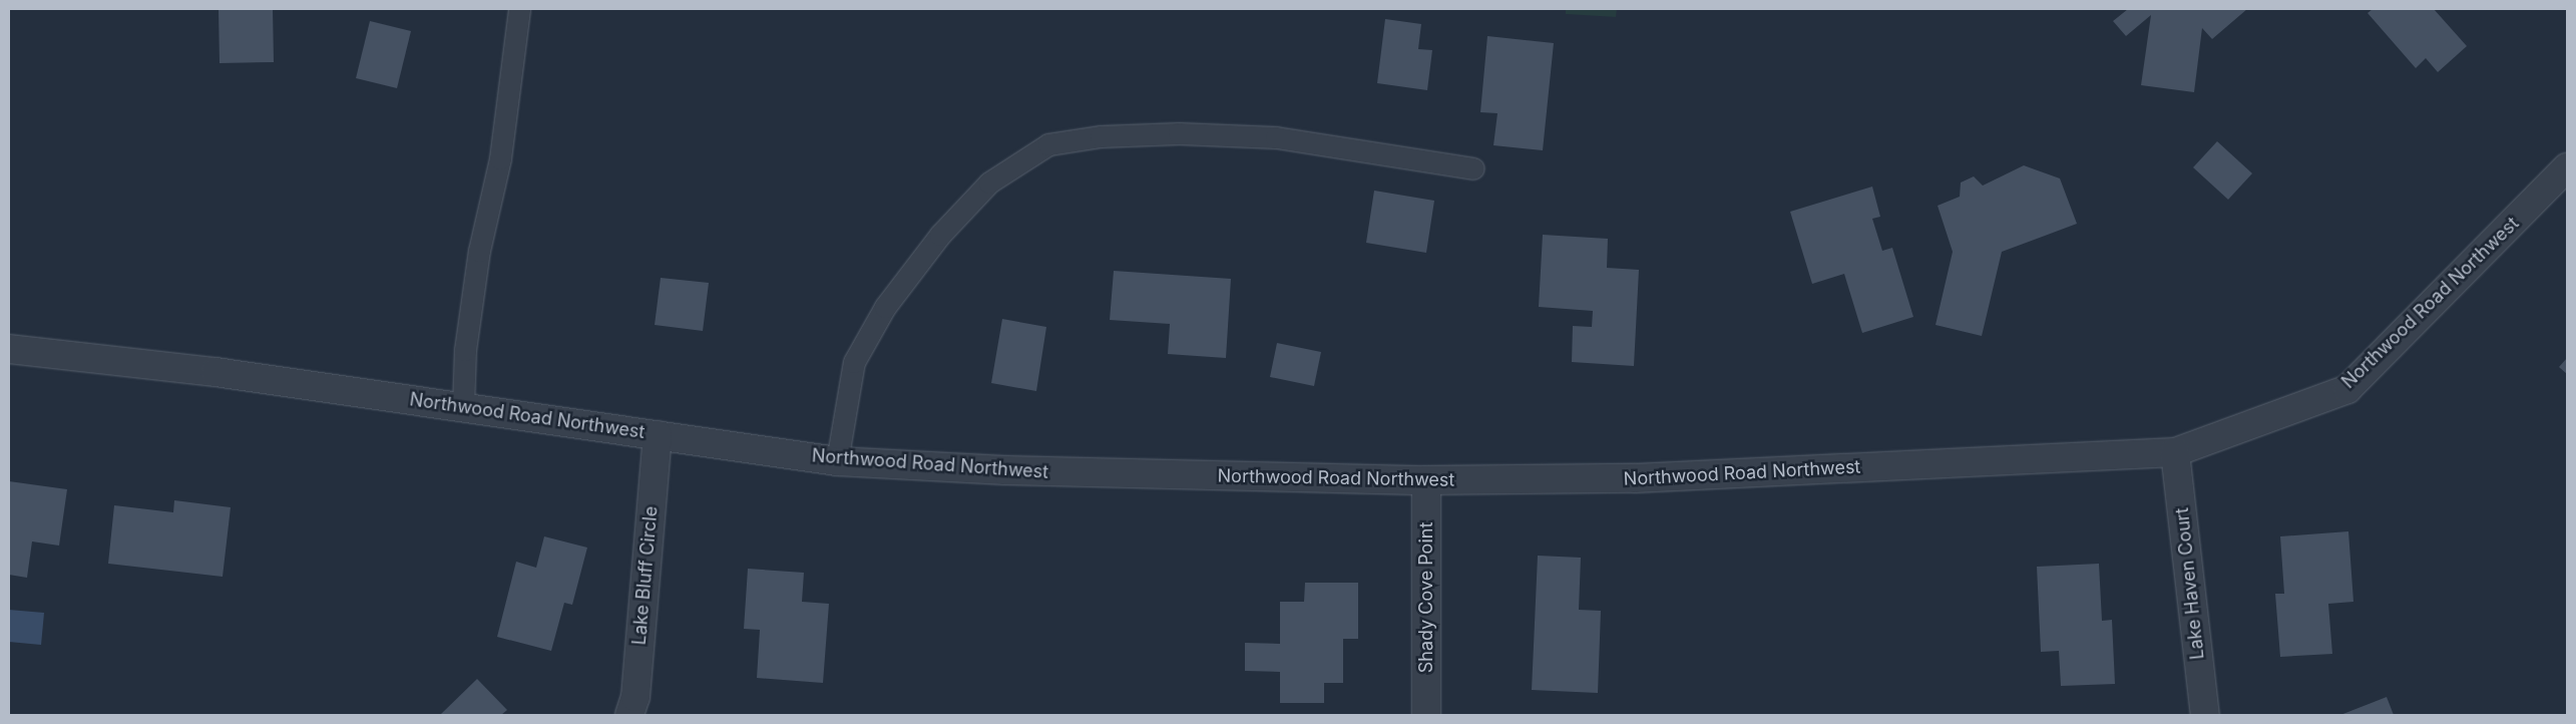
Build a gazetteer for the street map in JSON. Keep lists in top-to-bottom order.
{
  "streets": {
    "street": [
      "Northwood Road Northwest",
      "Lake Bluff Circle",
      "Lake Haven Court",
      "Shady Cove Point"
    ]
  },
  "crossings": [
    ["Northwood Road Northwest", "Lake Bluff Circle"],
    ["Northwood Road Northwest", "Lake Haven Court"],
    ["Northwood Road Northwest", "Shady Cove Point"]
  ]
}
